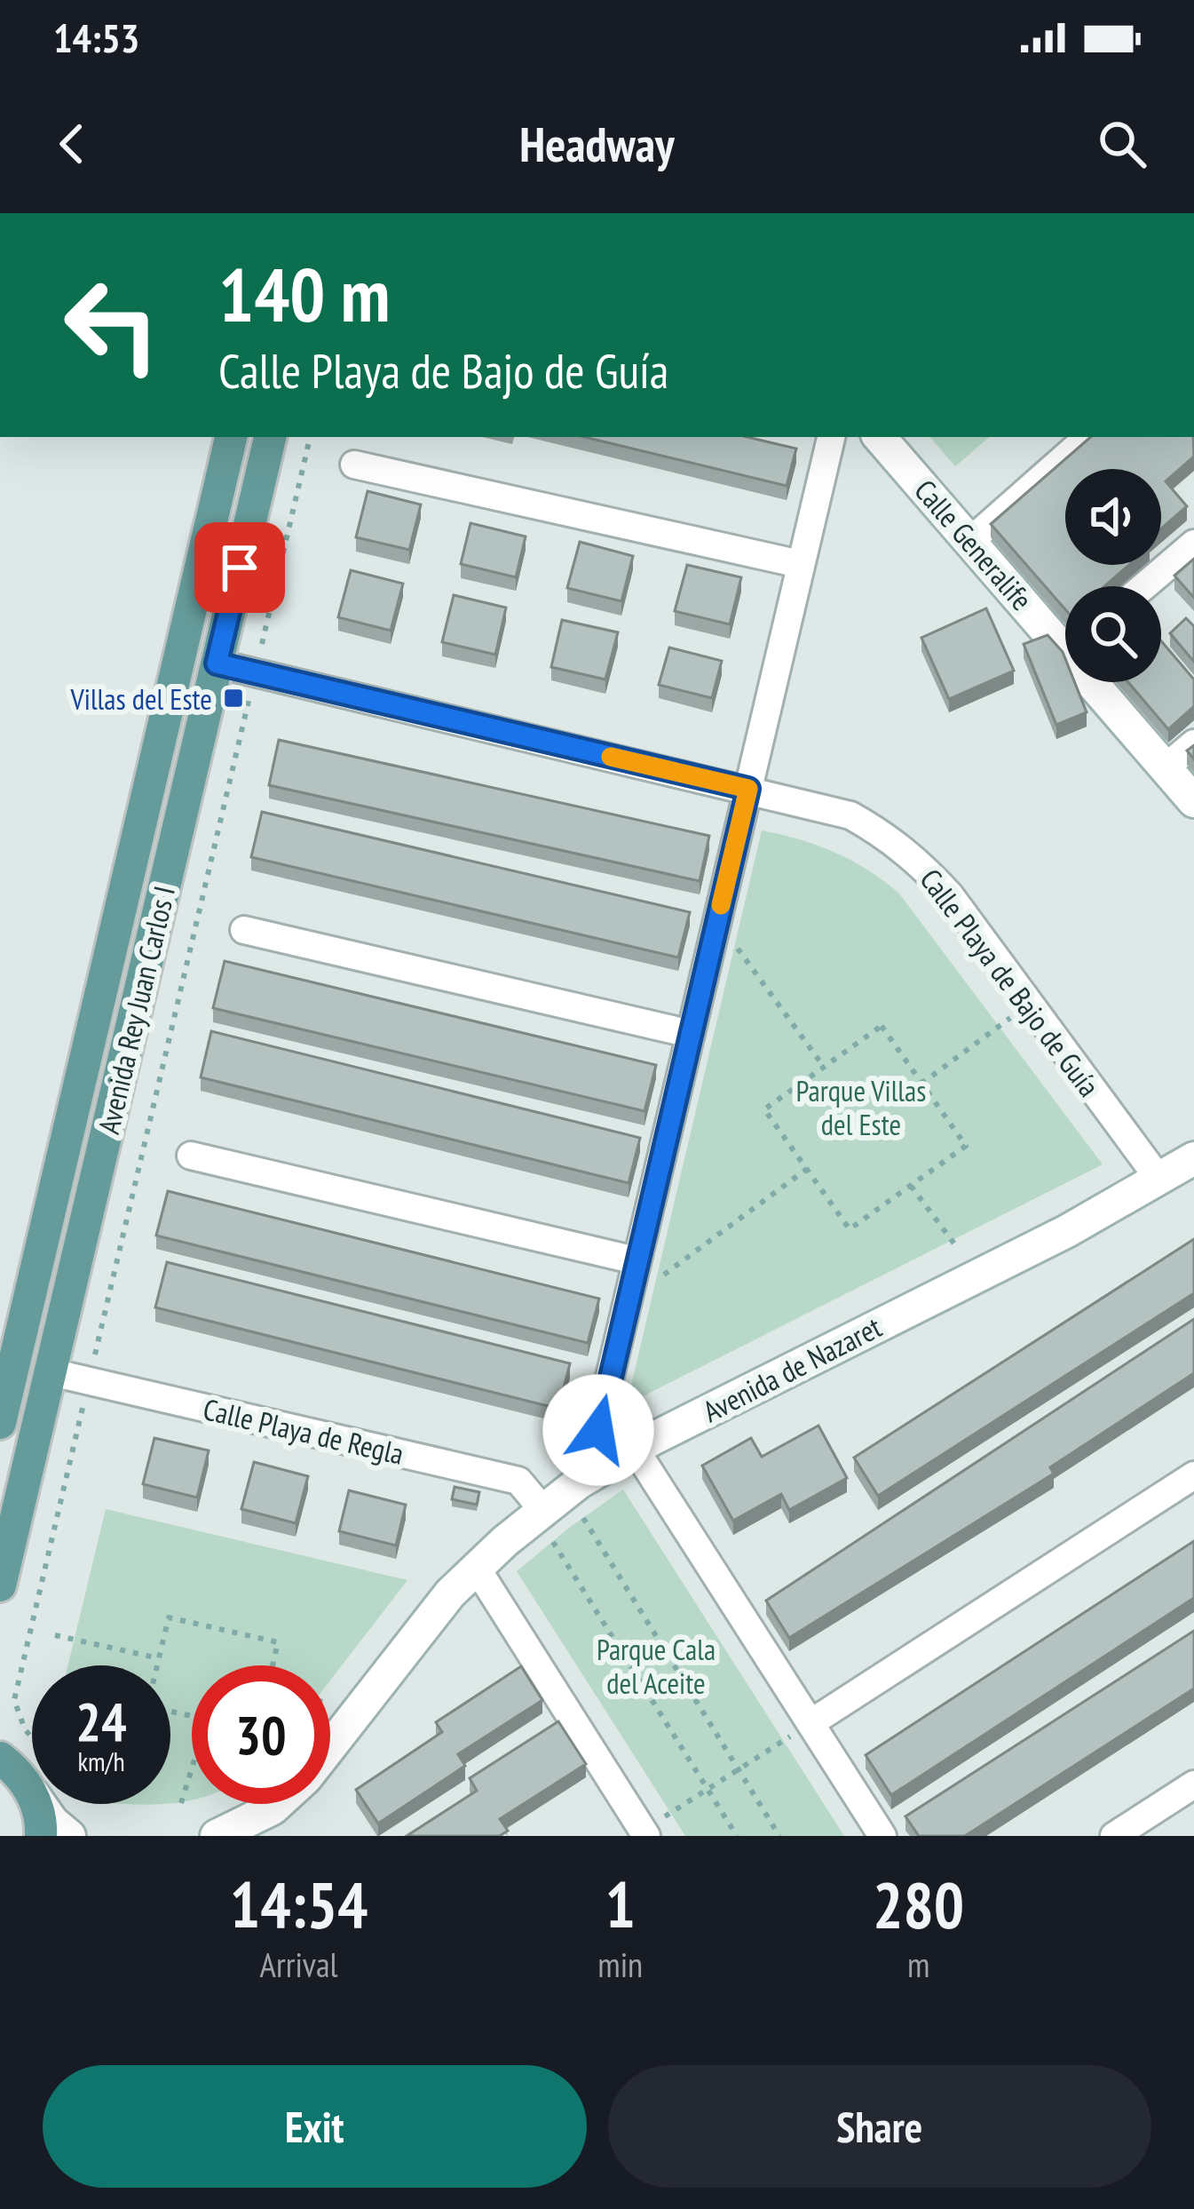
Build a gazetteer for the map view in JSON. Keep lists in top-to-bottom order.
{
  "streets": {
    "main road": ["Avenida Rey Juan Carlos I"],
    "street": [
      "Calle Generalife",
      "Calle Playa de Bajo de Guía",
      "Avenida de Nazaret",
      "Calle Playa de Regla"
    ]
  },
  "crossings": [
    ["Calle Playa de Bajo de Guía", "Avenida Rey Juan Carlos I"],
    ["Calle Playa de Bajo de Guía", "Avenida de Nazaret"],
    ["Avenida Rey Juan Carlos I", "Calle Playa de Regla"],
    ["Avenida de Nazaret", "Calle Playa de Regla"]
  ],
  "parks": ["Parque Villas del Este", "Parque Cala del Aceite"],
  "places": {
    "transit": ["Villas del Este"]
  },
  "page": {
    "status": "14:53",
    "header": "Headway",
    "turn": ["140 m", "Calle Playa de Bajo de Guía"],
    "speed": "24 km/h",
    "limit": "30",
    "eta": [
      "14:54",
      "Arrival",
      "1",
      "min",
      "280",
      "m"
    ],
    "buttons": ["Exit", "Share"]
  }
}
